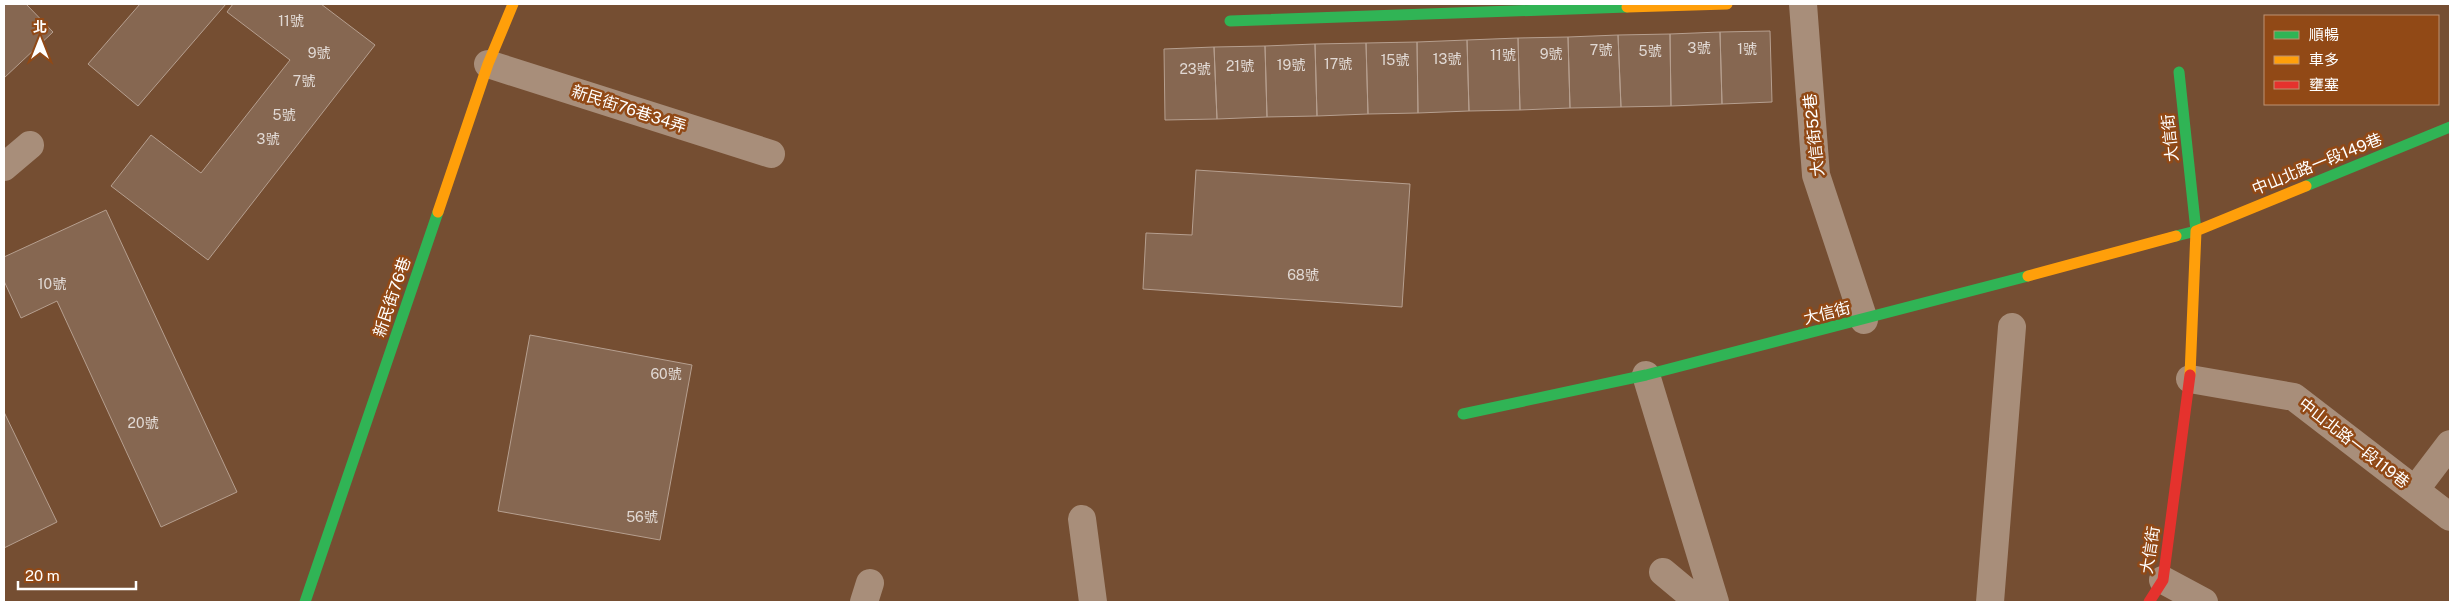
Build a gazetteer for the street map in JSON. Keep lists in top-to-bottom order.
{
  "streets": {
    "street": [
      "新民街76巷34弄",
      "大信街52巷",
      "大信街",
      "中山北路一段149巷",
      "新民街76巷",
      "中山北路一段119巷"
    ]
  },
  "crossings": [
    ["新民街76巷34弄", "新民街76巷"],
    ["大信街52巷", "大信街"],
    ["大信街", "中山北路一段149巷"],
    ["大信街", "中山北路一段119巷"]
  ],
  "house_numbers": [
    "11號",
    "3號",
    "1號",
    "7號",
    "5號",
    "9號",
    "9號",
    "11號",
    "13號",
    "15號",
    "17號",
    "19號",
    "21號",
    "23號",
    "7號",
    "5號",
    "3號",
    "68號",
    "10號",
    "60號",
    "20號",
    "56號"
  ],
  "legend": ["順暢", "車多", "壅塞"],
  "scale_bar": "20 m",
  "north": "top"
}
